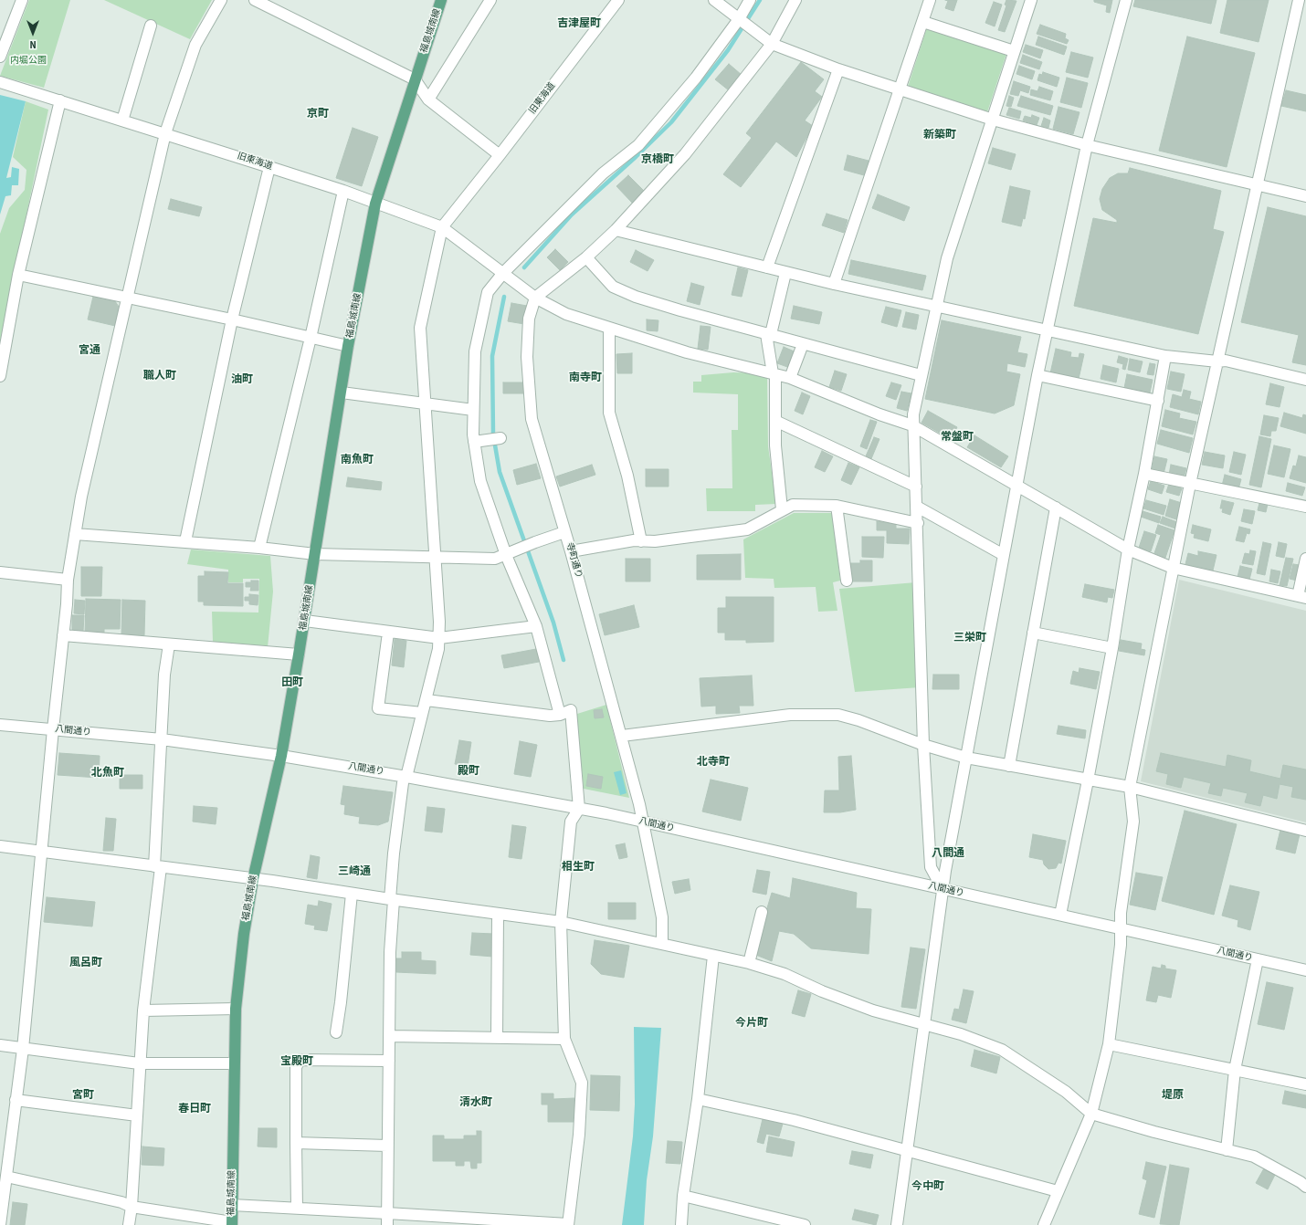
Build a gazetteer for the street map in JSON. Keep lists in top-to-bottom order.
{
  "streets": {
    "main road": ["福島城南線"],
    "street": ["旧東海道", "寺町通り", "八間通り"]
  },
  "crossings": [
    ["福島城南線", "旧東海道"],
    ["福島城南線", "八間通り"],
    ["寺町通り", "八間通り"]
  ],
  "districts": [
    "吉津屋町",
    "京町",
    "新築町",
    "京橋町",
    "宮通",
    "職人町",
    "南寺町",
    "油町",
    "常盤町",
    "南魚町",
    "三栄町",
    "田町",
    "北寺町",
    "殿町",
    "北魚町",
    "八間通",
    "相生町",
    "三崎通",
    "風呂町",
    "今片町",
    "宝殿町",
    "宮町",
    "堤原",
    "清水町",
    "春日町",
    "今中町"
  ],
  "parks": ["内堀公園"],
  "north": "bottom"
}
